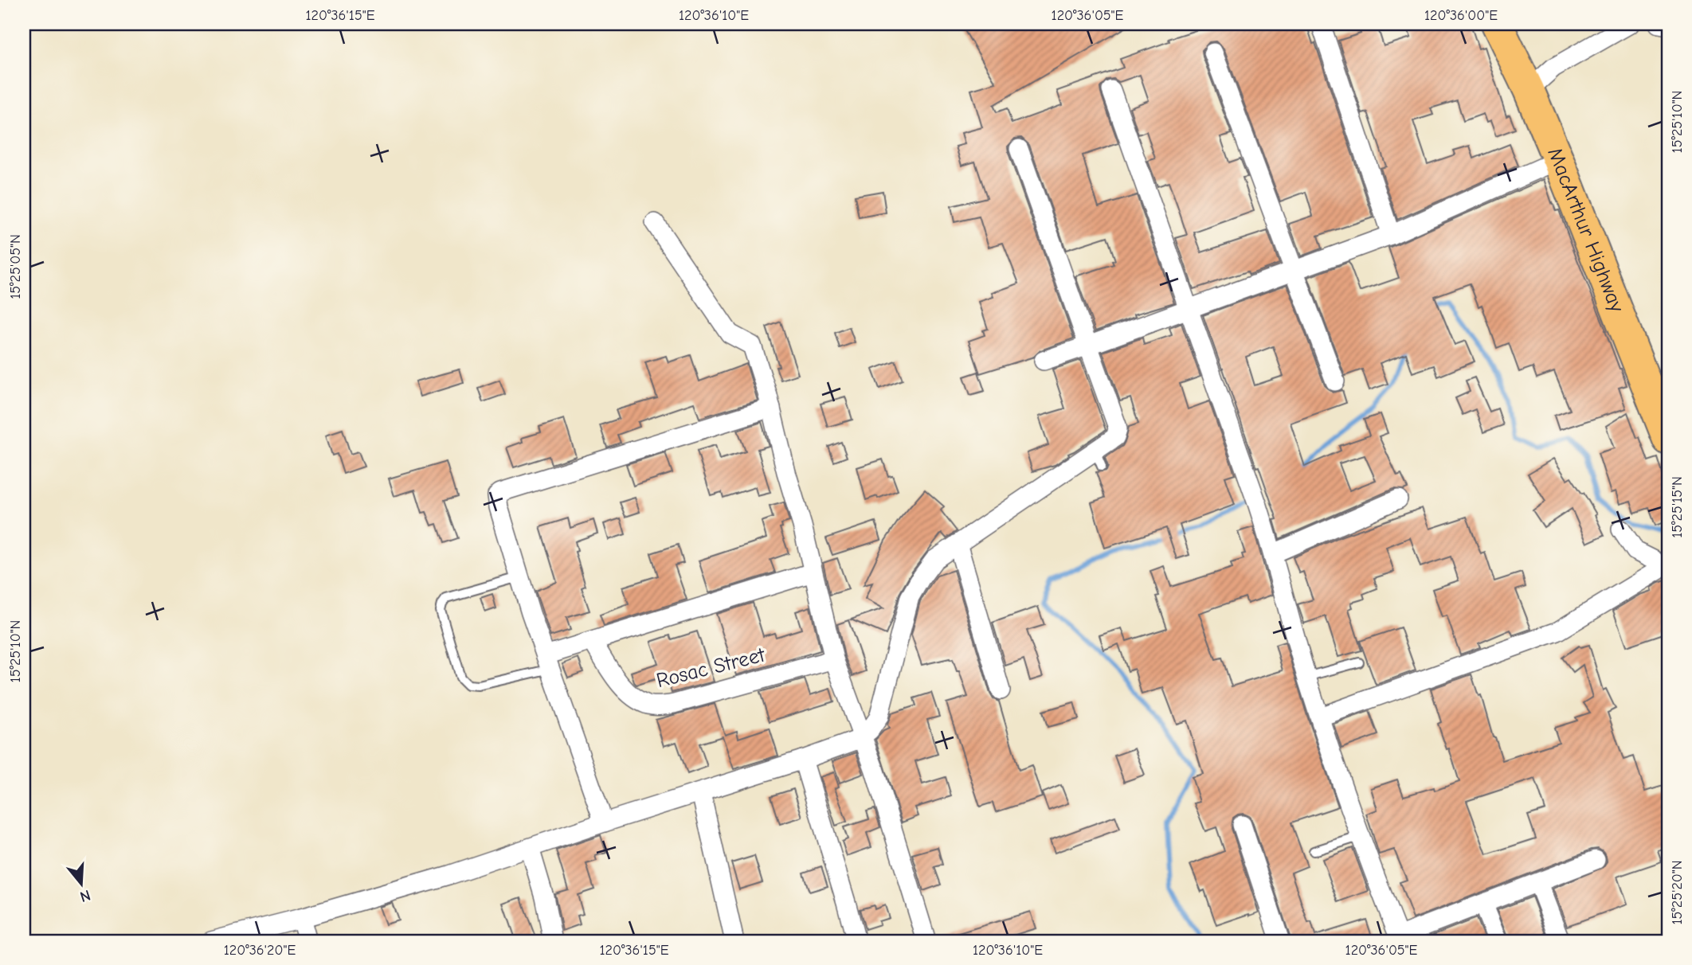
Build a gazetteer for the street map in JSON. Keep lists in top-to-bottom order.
{
  "streets": {
    "highway": ["MacArthur Highway"],
    "street": ["Rosac Street"]
  },
  "north": "bottom",
  "coordinates": [
    "120°36'15\"E",
    "120°36'10\"E",
    "120°36'05\"E",
    "120°36'00\"E",
    "15°25'10\"N",
    "15°25'05\"N",
    "15°25'15\"N",
    "15°25'20\"N",
    "120°36'20\"E"
  ]
}
